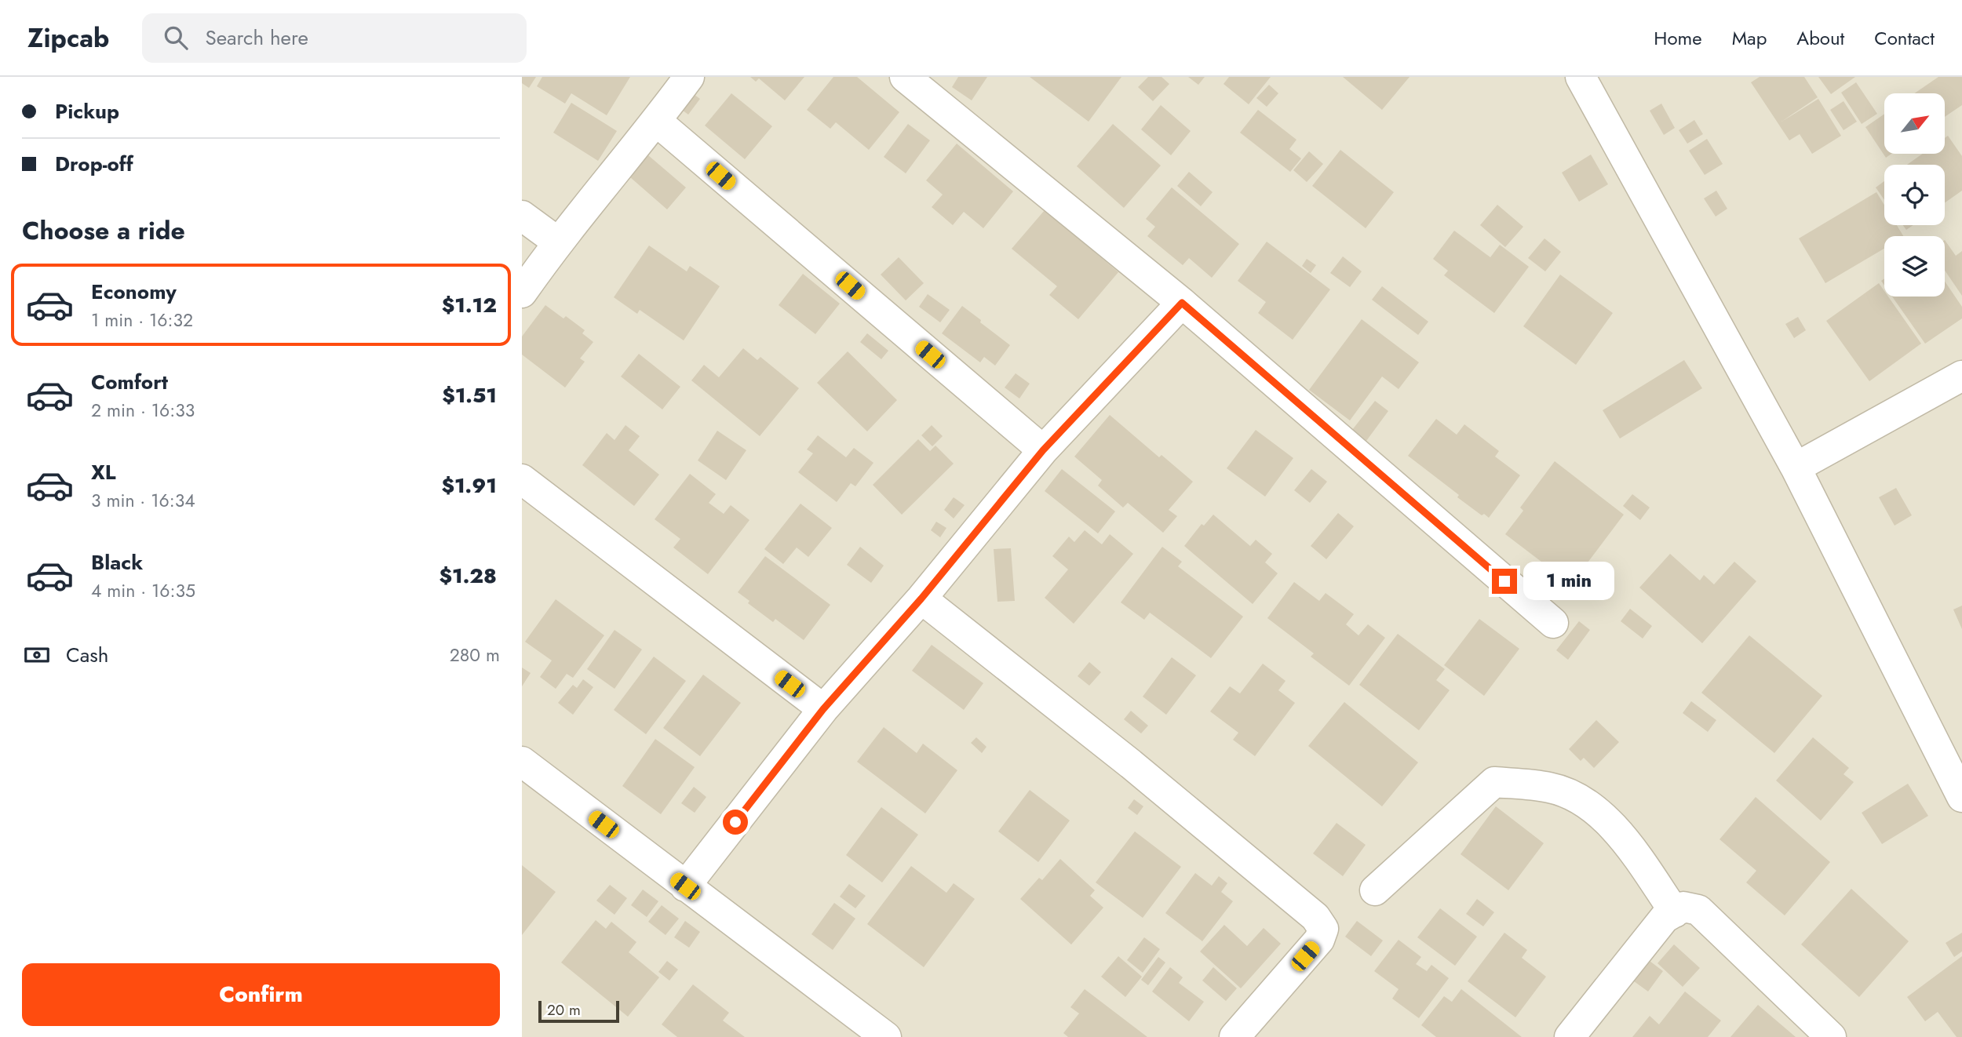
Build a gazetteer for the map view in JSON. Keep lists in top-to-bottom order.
{
  "scale_bar": "20 m",
  "north": "top right",
  "page": {
    "header": "Zipcab",
    "search": "Search here",
    "nav": [
      "Home",
      "Map",
      "About",
      "Contact"
    ],
    "banner": ["Pickup", "Drop-off"],
    "heading": "Choose a ride",
    "list": [
      {
        "name": "Economy",
        "note": "1 min · 16:32",
        "value": "$1.12"
      },
      {
        "name": "Comfort",
        "note": "2 min · 16:33",
        "value": "$1.51"
      },
      {
        "name": "XL",
        "note": "3 min · 16:34",
        "value": "$1.91"
      },
      {
        "name": "Black",
        "note": "4 min · 16:35",
        "value": "$1.28"
      }
    ],
    "bubble": "1 min",
    "pay": ["Cash", "280 m"],
    "buttons": "Confirm",
    "scale": "20 m"
  }
}
